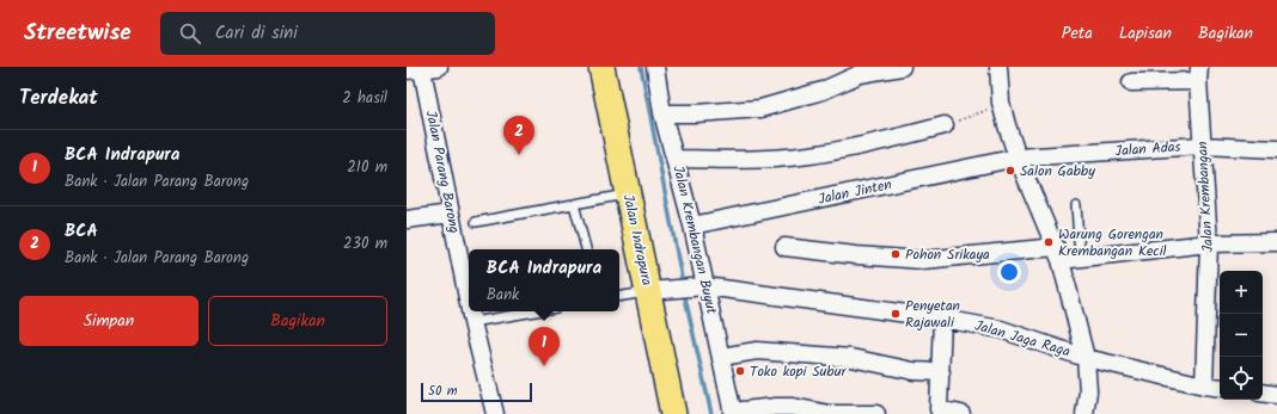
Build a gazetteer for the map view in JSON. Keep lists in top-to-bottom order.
{
  "streets": {
    "main road": ["Jalan Indrapura"],
    "street": [
      "Jalan Adas",
      "Jalan Parang Barong",
      "Jalan Jinten",
      "Jalan Krembangan",
      "Jalan Krembangan Buyut",
      "Jalan Jaga Raga"
    ]
  },
  "crossings": [
    ["Jalan Adas", "Jalan Jinten"],
    ["Jalan Adas", "Jalan Krembangan"],
    ["Jalan Jinten", "Jalan Krembangan Buyut"],
    ["Jalan Krembangan", "Jalan Jaga Raga"],
    ["Jalan Indrapura", "Jalan Jaga Raga"],
    ["Jalan Krembangan Buyut", "Jalan Jaga Raga"]
  ],
  "places": [
    "Salon Gabby",
    "Warung Gorengan Krembangan Kecil",
    "Pohon Srikaya",
    "Penyetan Rajawali",
    "Toko kopi Subur"
  ],
  "scale_bar": "50 m",
  "page": {
    "header": "Streetwise",
    "search": "Cari di sini",
    "nav": ["Peta", "Lapisan", "Bagikan"],
    "heading": ["Terdekat", "2 hasil"],
    "pins": ["2", "1"],
    "list": [
      {
        "mark": "1",
        "name": "BCA Indrapura",
        "note": "Bank · Jalan Parang Barong",
        "value": "210 m"
      },
      {
        "mark": "2",
        "name": "BCA",
        "note": "Bank · Jalan Parang Barong",
        "value": "230 m"
      }
    ],
    "popup": ["BCA Indrapura", "Bank"],
    "map_buttons": ["+", "−"],
    "buttons": ["Simpan", "Bagikan"],
    "scale": "50 m"
  }
}
